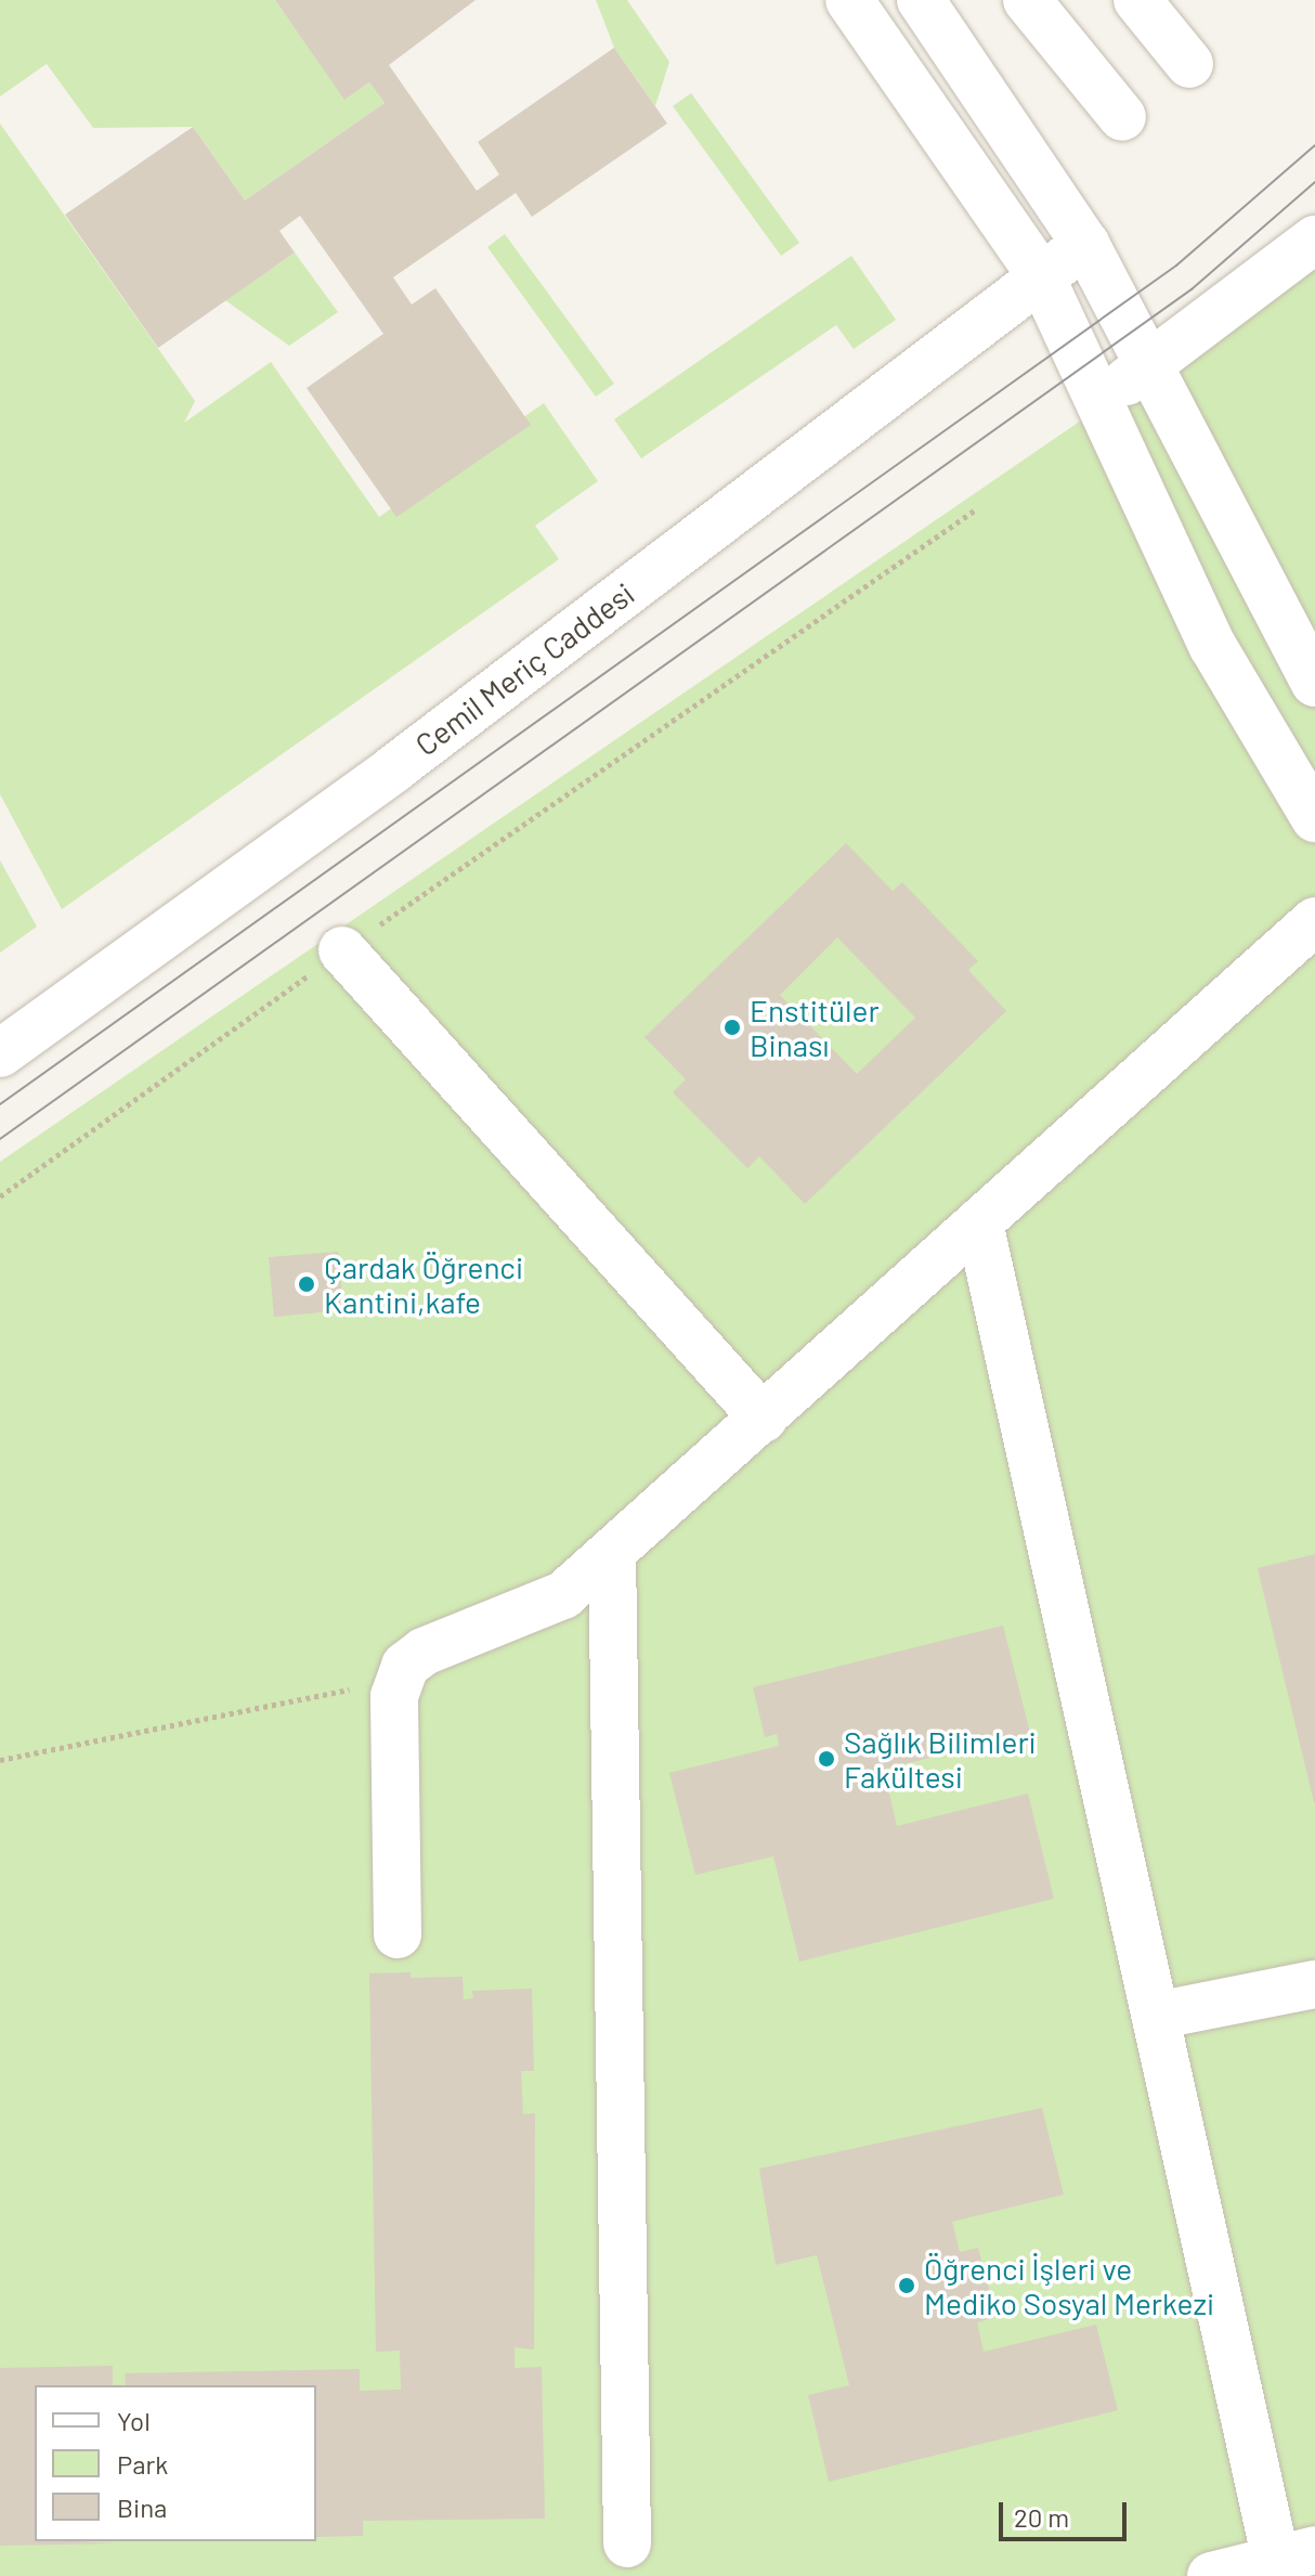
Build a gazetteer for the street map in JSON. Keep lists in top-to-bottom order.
{
  "streets": {
    "street": ["Cemil Meriç Caddesi"]
  },
  "places": [
    "Enstitüler Binası",
    "Çardak Öğrenci Kantini,kafe",
    "Sağlık Bilimleri Fakültesi",
    "Öğrenci İşleri ve Mediko Sosyal Merkezi"
  ],
  "legend": ["Yol", "Park", "Bina"],
  "scale_bar": "20 m"
}
